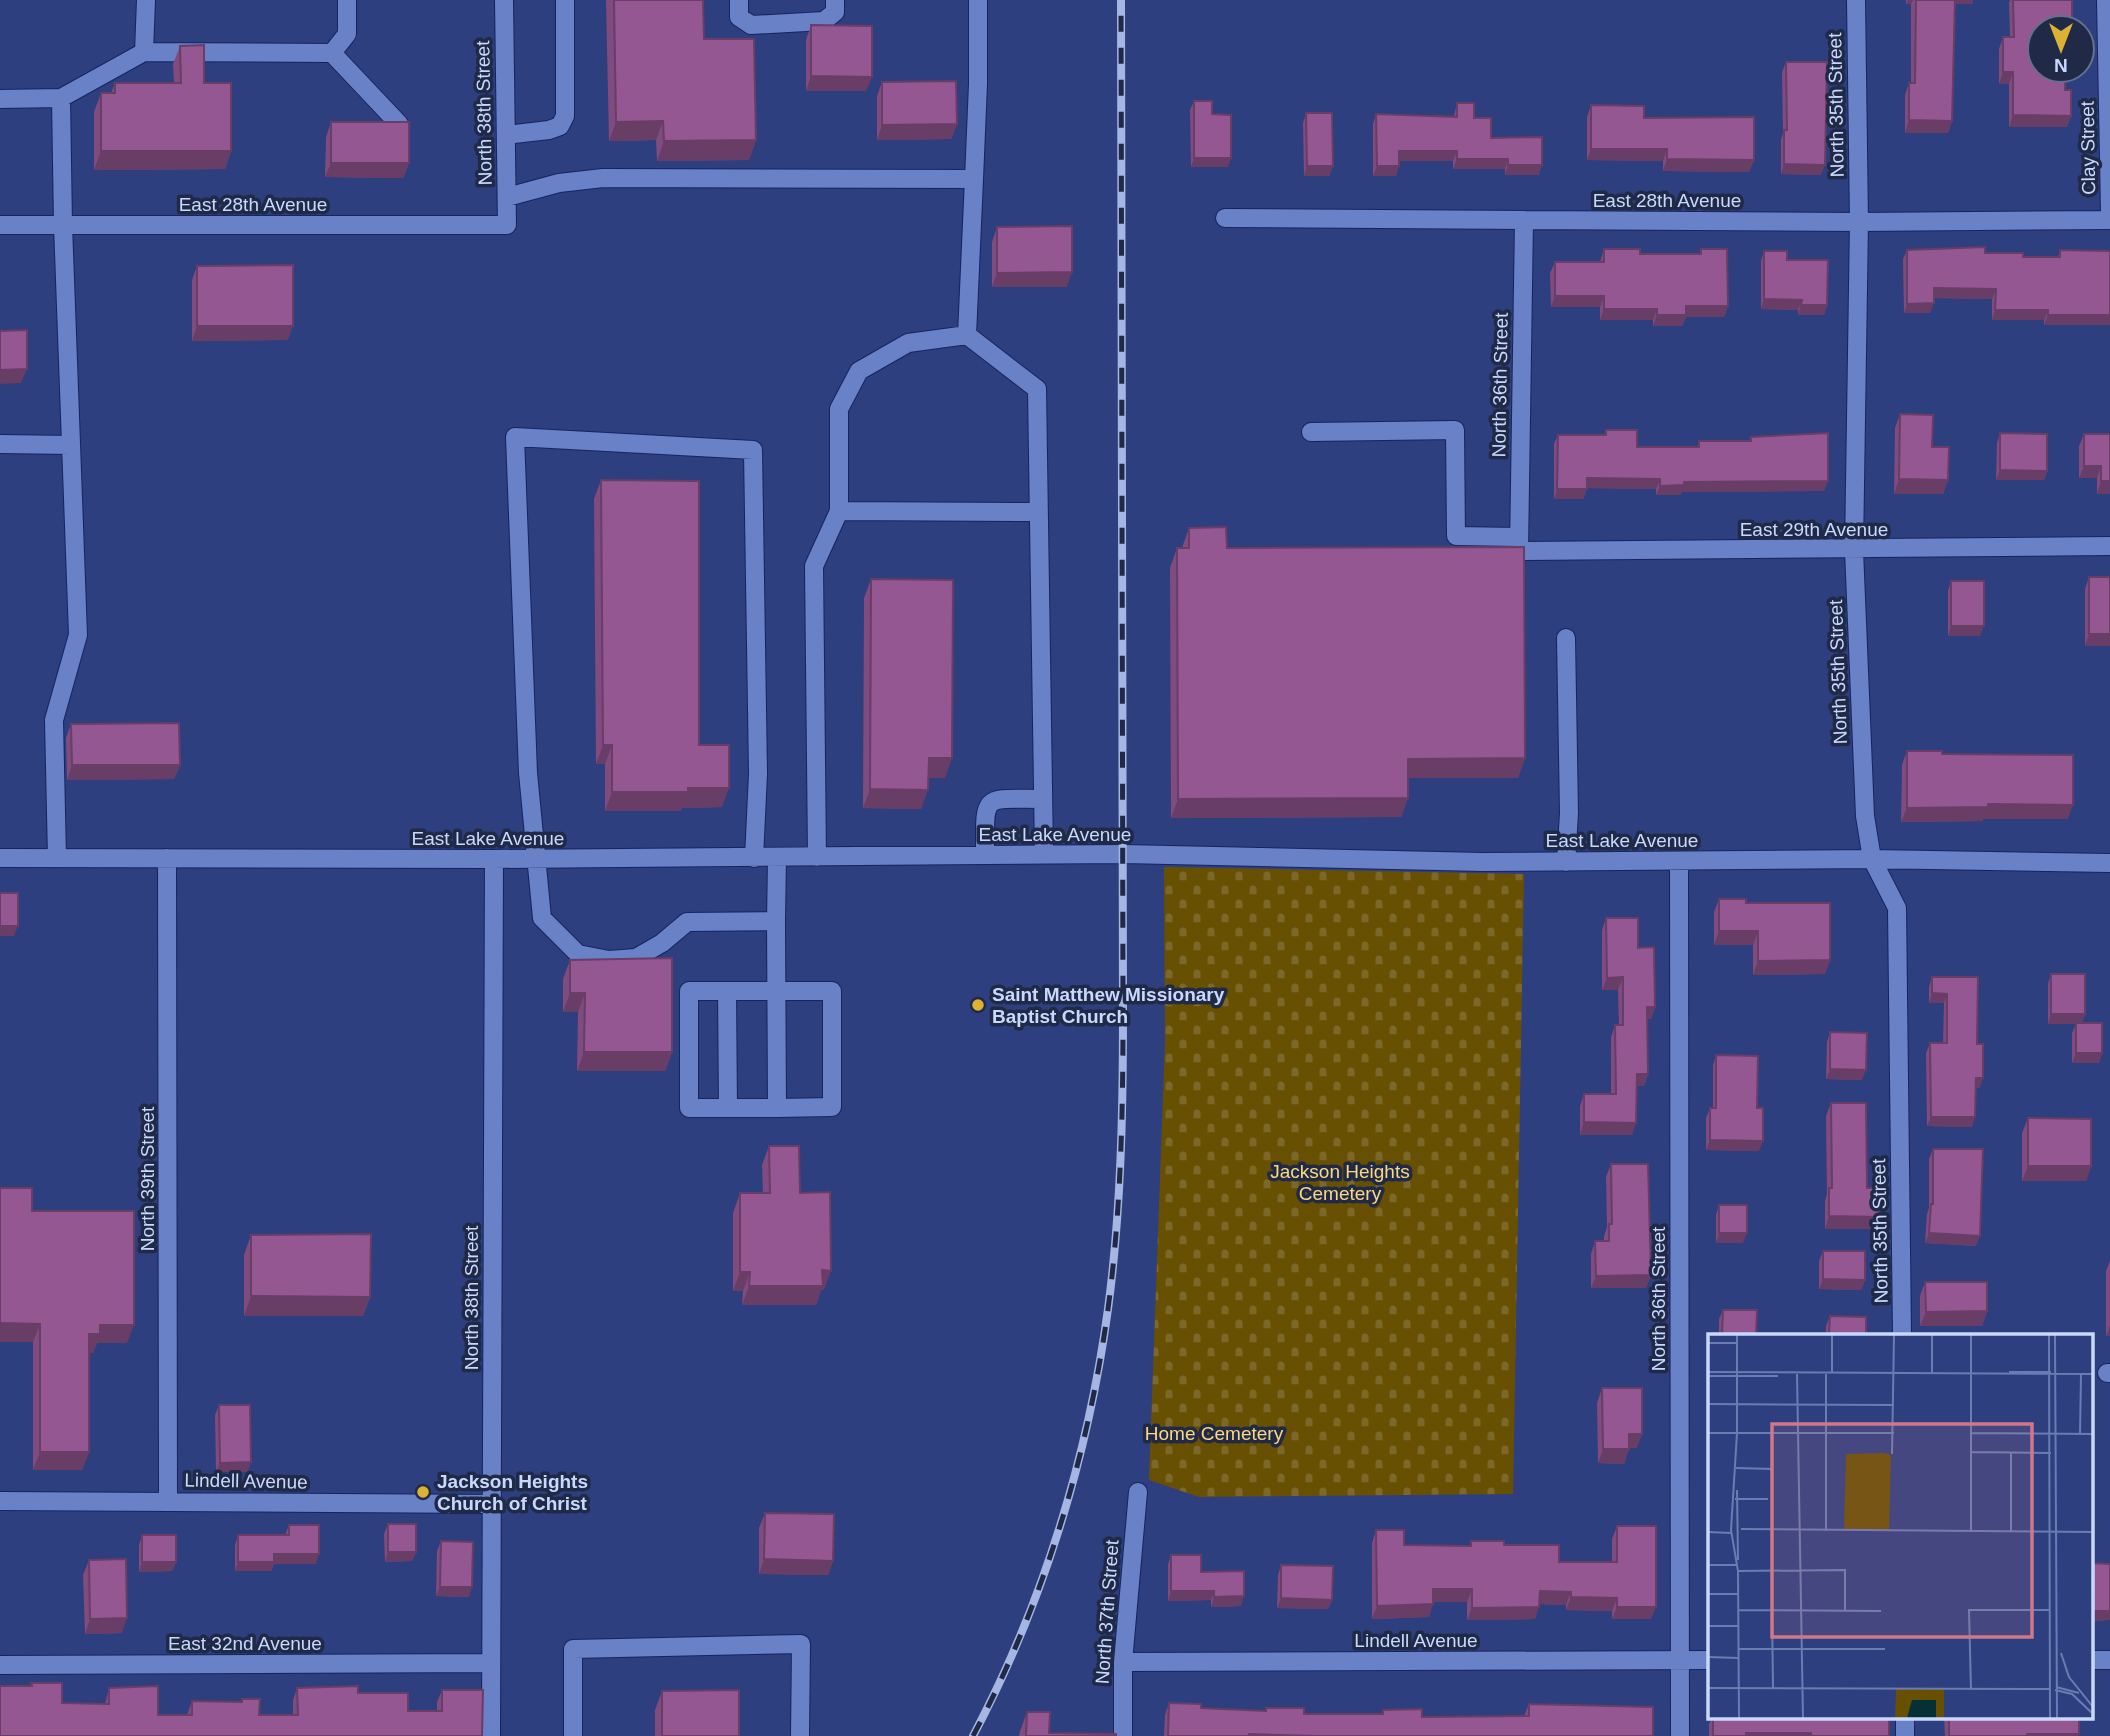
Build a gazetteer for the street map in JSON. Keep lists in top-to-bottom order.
{
  "streets": {
    "street": [
      "North 35th Street",
      "North 38th Street",
      "Clay Street",
      "East 28th Avenue",
      "North 36th Street",
      "East 29th Avenue",
      "East Lake Avenue",
      "North 39th Street",
      "Lindell Avenue",
      "North 37th Street",
      "East 32nd Avenue"
    ]
  },
  "crossings": [
    ["North 35th Street", "East 28th Avenue"],
    ["North 35th Street", "East 29th Avenue"],
    ["North 35th Street", "East Lake Avenue"],
    ["North 38th Street", "East 28th Avenue"],
    ["North 38th Street", "East Lake Avenue"],
    ["North 38th Street", "Lindell Avenue"],
    ["North 38th Street", "East 32nd Avenue"],
    ["East 28th Avenue", "North 36th Street"],
    ["North 36th Street", "East 29th Avenue"],
    ["North 36th Street", "East Lake Avenue"],
    ["North 36th Street", "Lindell Avenue"],
    ["East Lake Avenue", "North 39th Street"],
    ["North 39th Street", "Lindell Avenue"],
    ["Lindell Avenue", "North 37th Street"]
  ],
  "parks": ["Jackson Heights Cemetery", "Home Cemetery"],
  "places": ["Saint Matthew Missionary Baptist Church", "Jackson Heights Church of Christ"],
  "north": "bottom"
}
